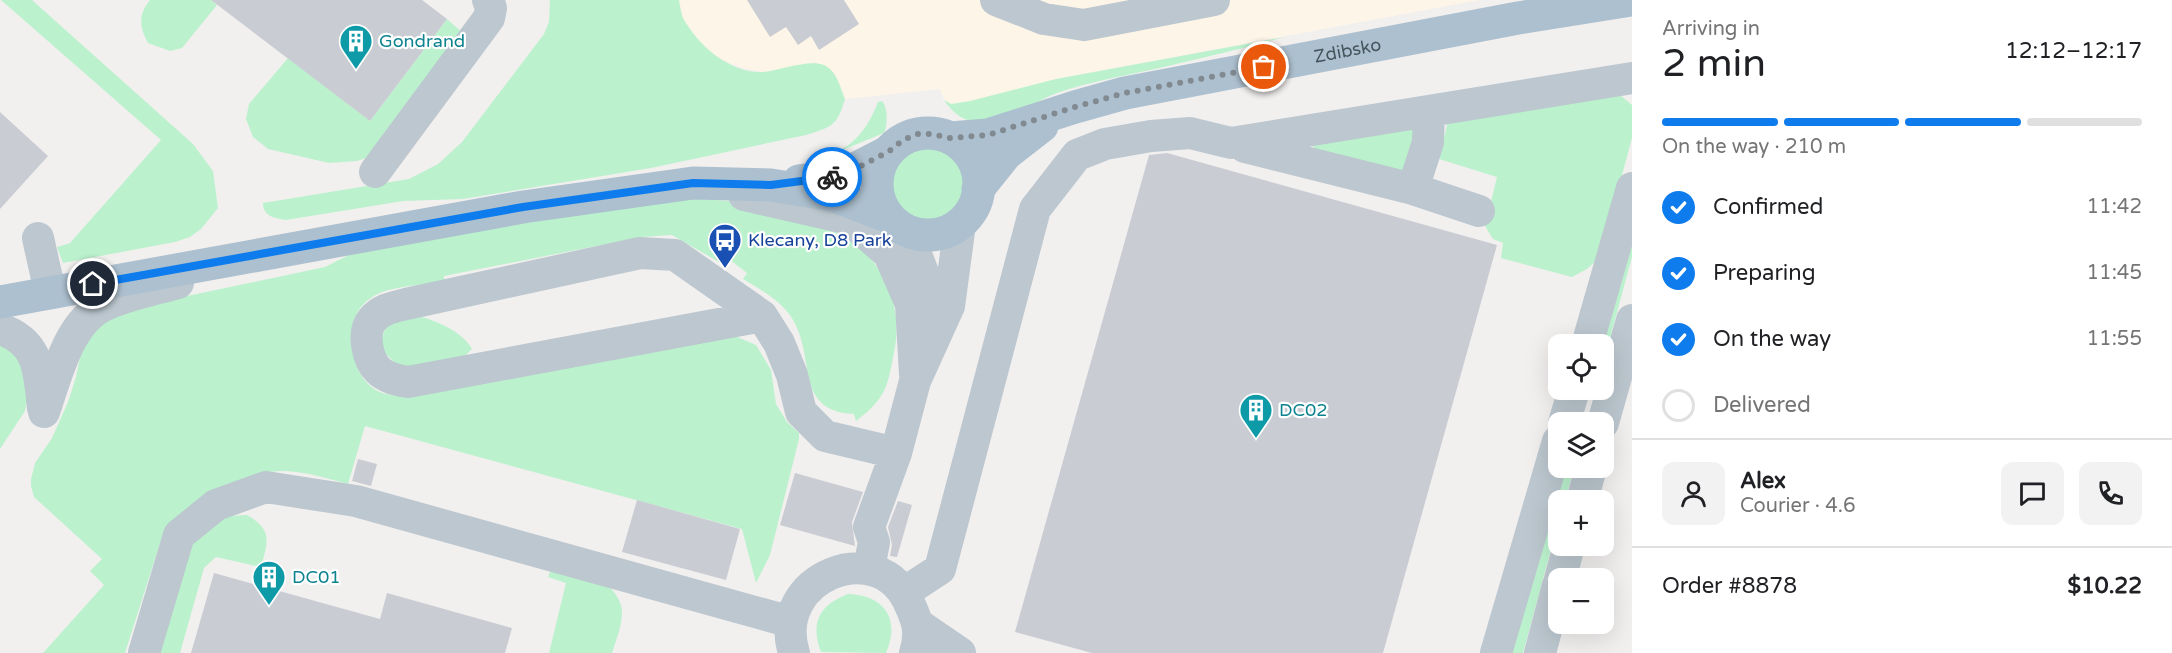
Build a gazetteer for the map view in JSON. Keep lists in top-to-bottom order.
{
  "streets": {
    "main road": ["Zdibsko"]
  },
  "places": {
    "building": ["Gondrand", "DC02", "DC01"],
    "bus stop": ["Klecany, D8 Park"]
  },
  "page": {
    "heading": ["2 min", "Arriving in", "12:12–12:17"],
    "panel": [
      "Alex",
      "Courier · 4.6",
      "Order #8878",
      "$10.22"
    ],
    "bar": "On the way · 210 m",
    "list": [
      ["Confirmed", "11:42"],
      ["Preparing", "11:45"],
      ["On the way", "11:55"],
      "Delivered"
    ],
    "map_buttons": ["+", "−"]
  }
}
